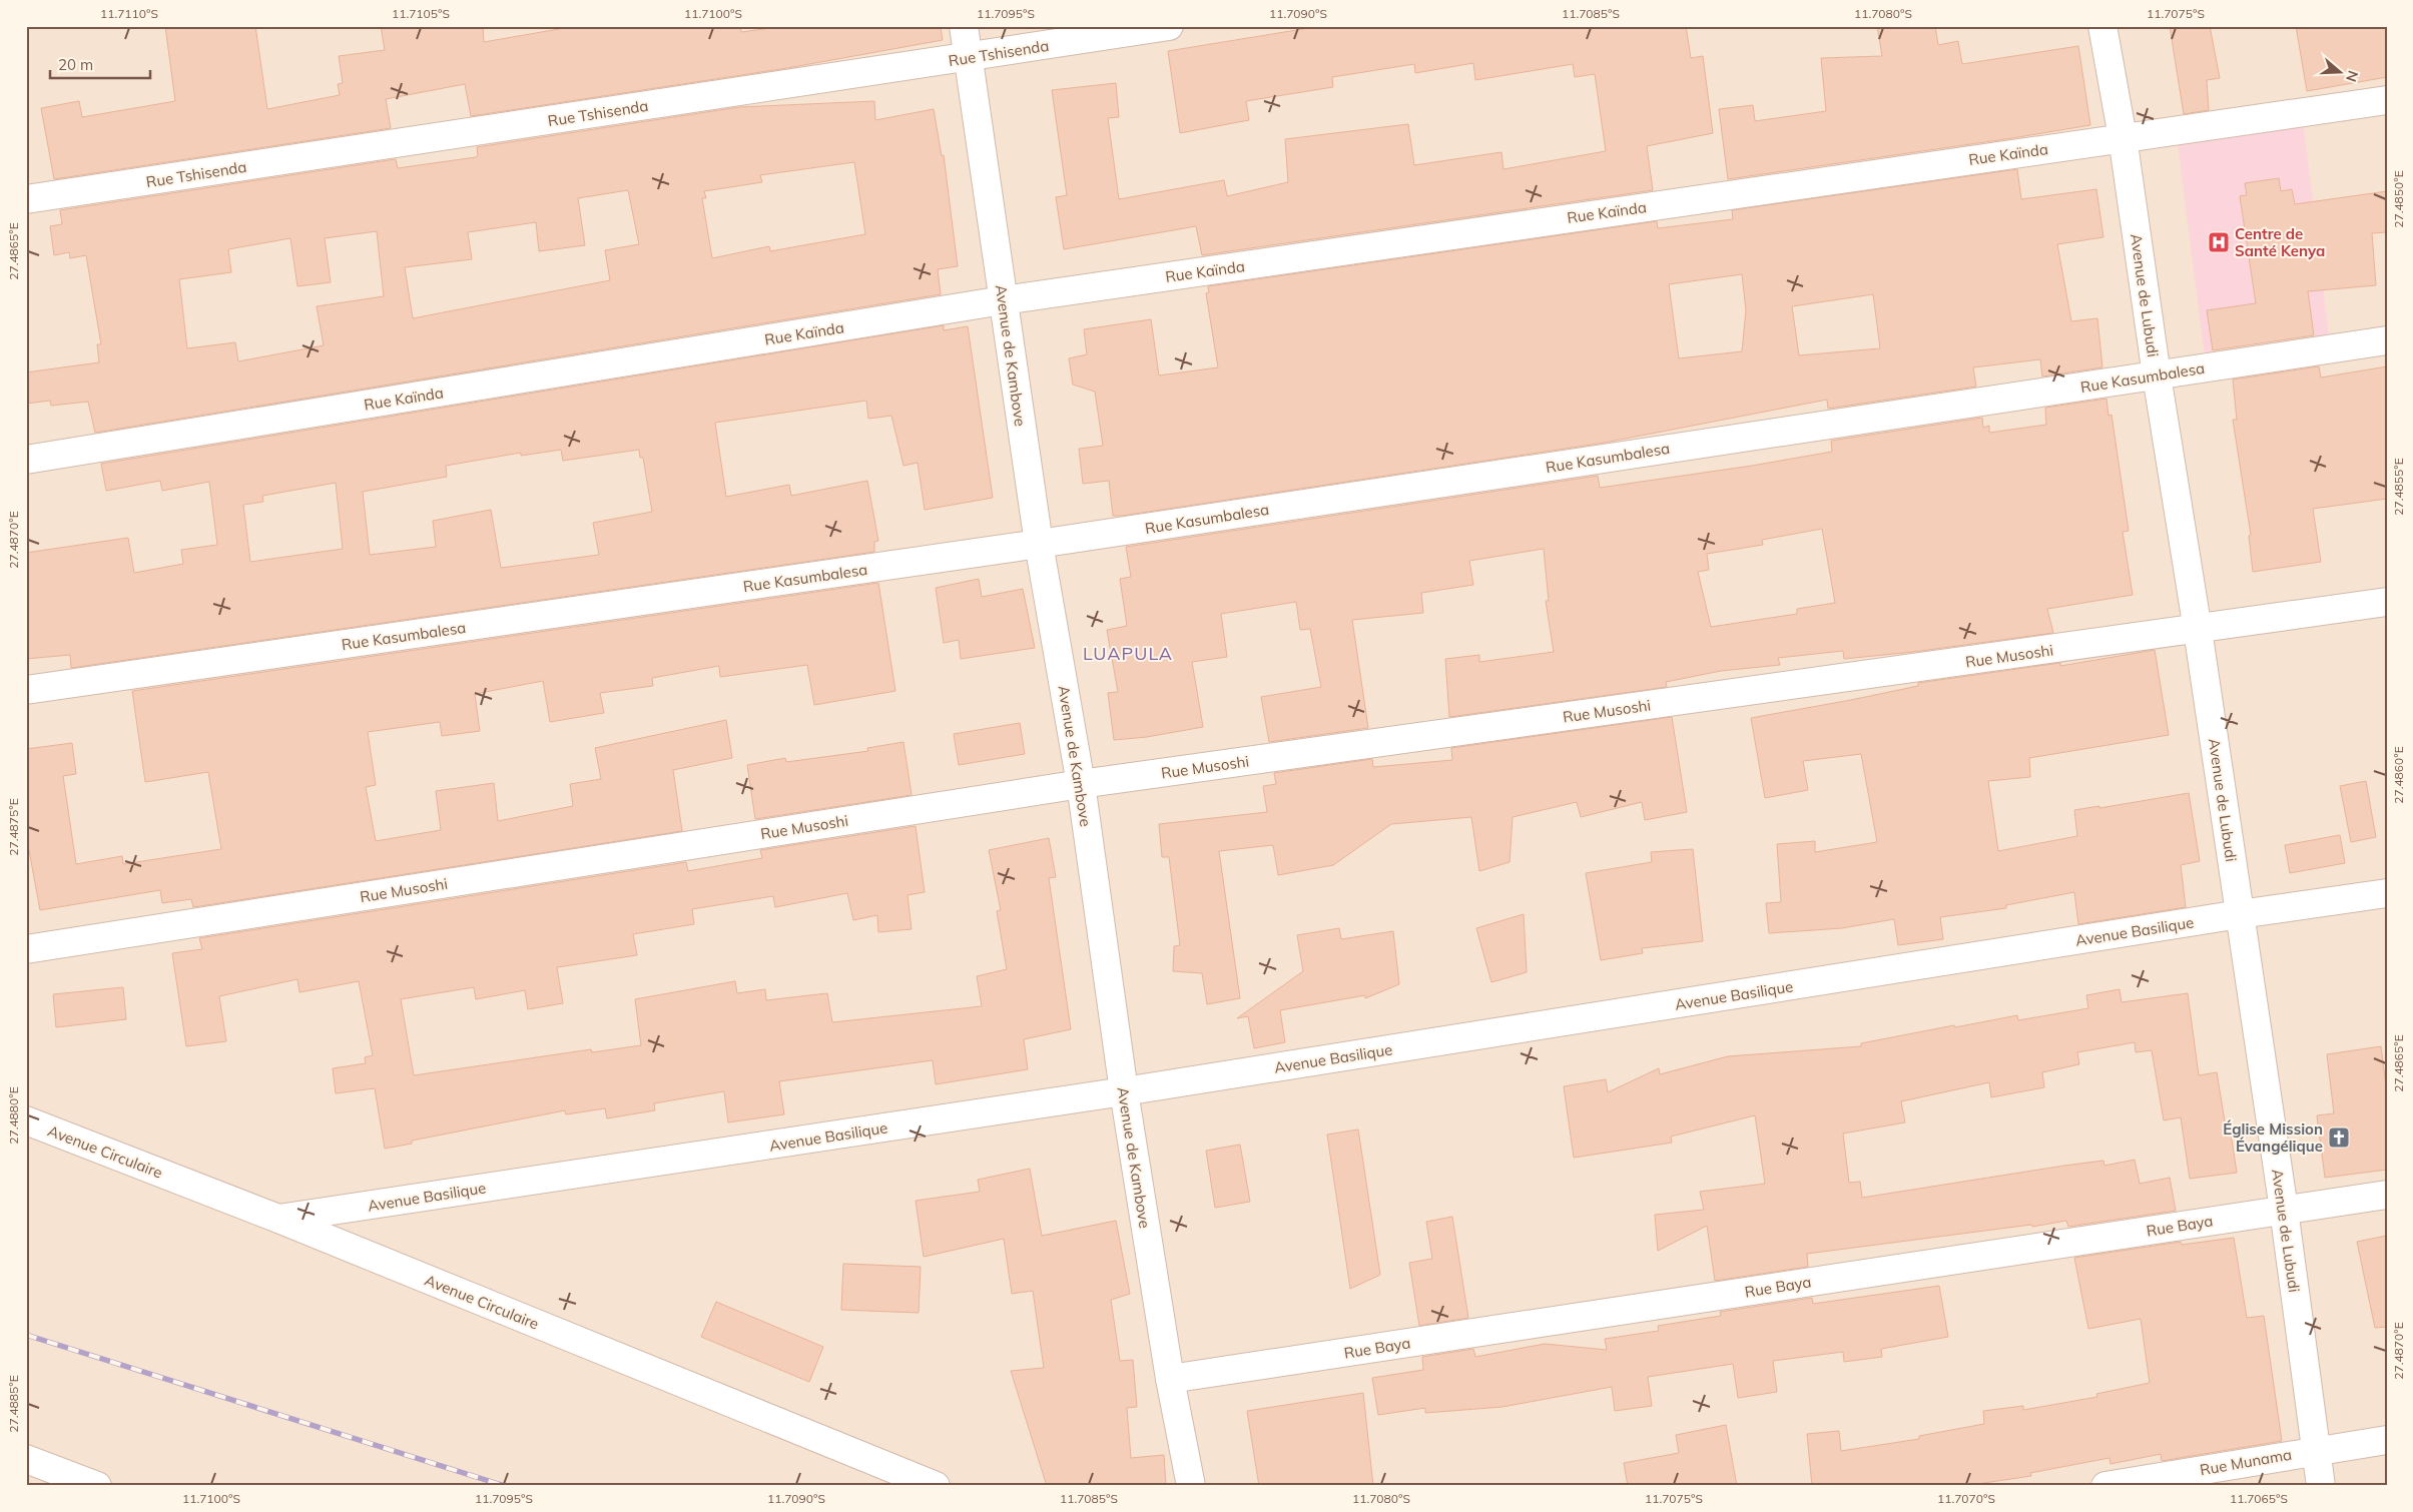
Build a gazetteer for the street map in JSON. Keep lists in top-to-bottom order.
{
  "streets": {
    "street": [
      "Rue Tshisenda",
      "Rue Kaïnda",
      "Avenue de Lubudi",
      "Avenue de Kambove",
      "Rue Kasumbalesa",
      "Rue Musoshi",
      "Avenue Basilique",
      "Avenue Circulaire",
      "Rue Baya",
      "Rue Munama"
    ]
  },
  "crossings": [
    ["Rue Tshisenda", "Avenue de Kambove"],
    ["Rue Kaïnda", "Avenue de Lubudi"],
    ["Rue Kaïnda", "Avenue de Kambove"],
    ["Avenue de Lubudi", "Rue Kasumbalesa"],
    ["Avenue de Lubudi", "Rue Musoshi"],
    ["Avenue de Lubudi", "Avenue Basilique"],
    ["Avenue de Lubudi", "Rue Baya"],
    ["Avenue de Lubudi", "Rue Munama"],
    ["Avenue de Kambove", "Rue Kasumbalesa"],
    ["Avenue de Kambove", "Rue Musoshi"],
    ["Avenue de Kambove", "Avenue Basilique"],
    ["Avenue de Kambove", "Rue Baya"],
    ["Avenue Basilique", "Avenue Circulaire"]
  ],
  "districts": ["LUAPULA"],
  "places": {
    "hospital": ["Centre de Santé Kenya"],
    "church": ["Église Mission Évangélique"]
  },
  "scale_bar": "20 m",
  "north": "right",
  "coordinates": [
    "11.7110°S",
    "11.7105°S",
    "11.7100°S",
    "11.7095°S",
    "11.7090°S",
    "11.7085°S",
    "11.7080°S",
    "11.7075°S",
    "27.4850°E",
    "27.4865°E",
    "27.4855°E",
    "27.4870°E",
    "27.4860°E",
    "27.4875°E",
    "27.4880°E",
    "27.4885°E",
    "11.7070°S",
    "11.7065°S"
  ]
}
